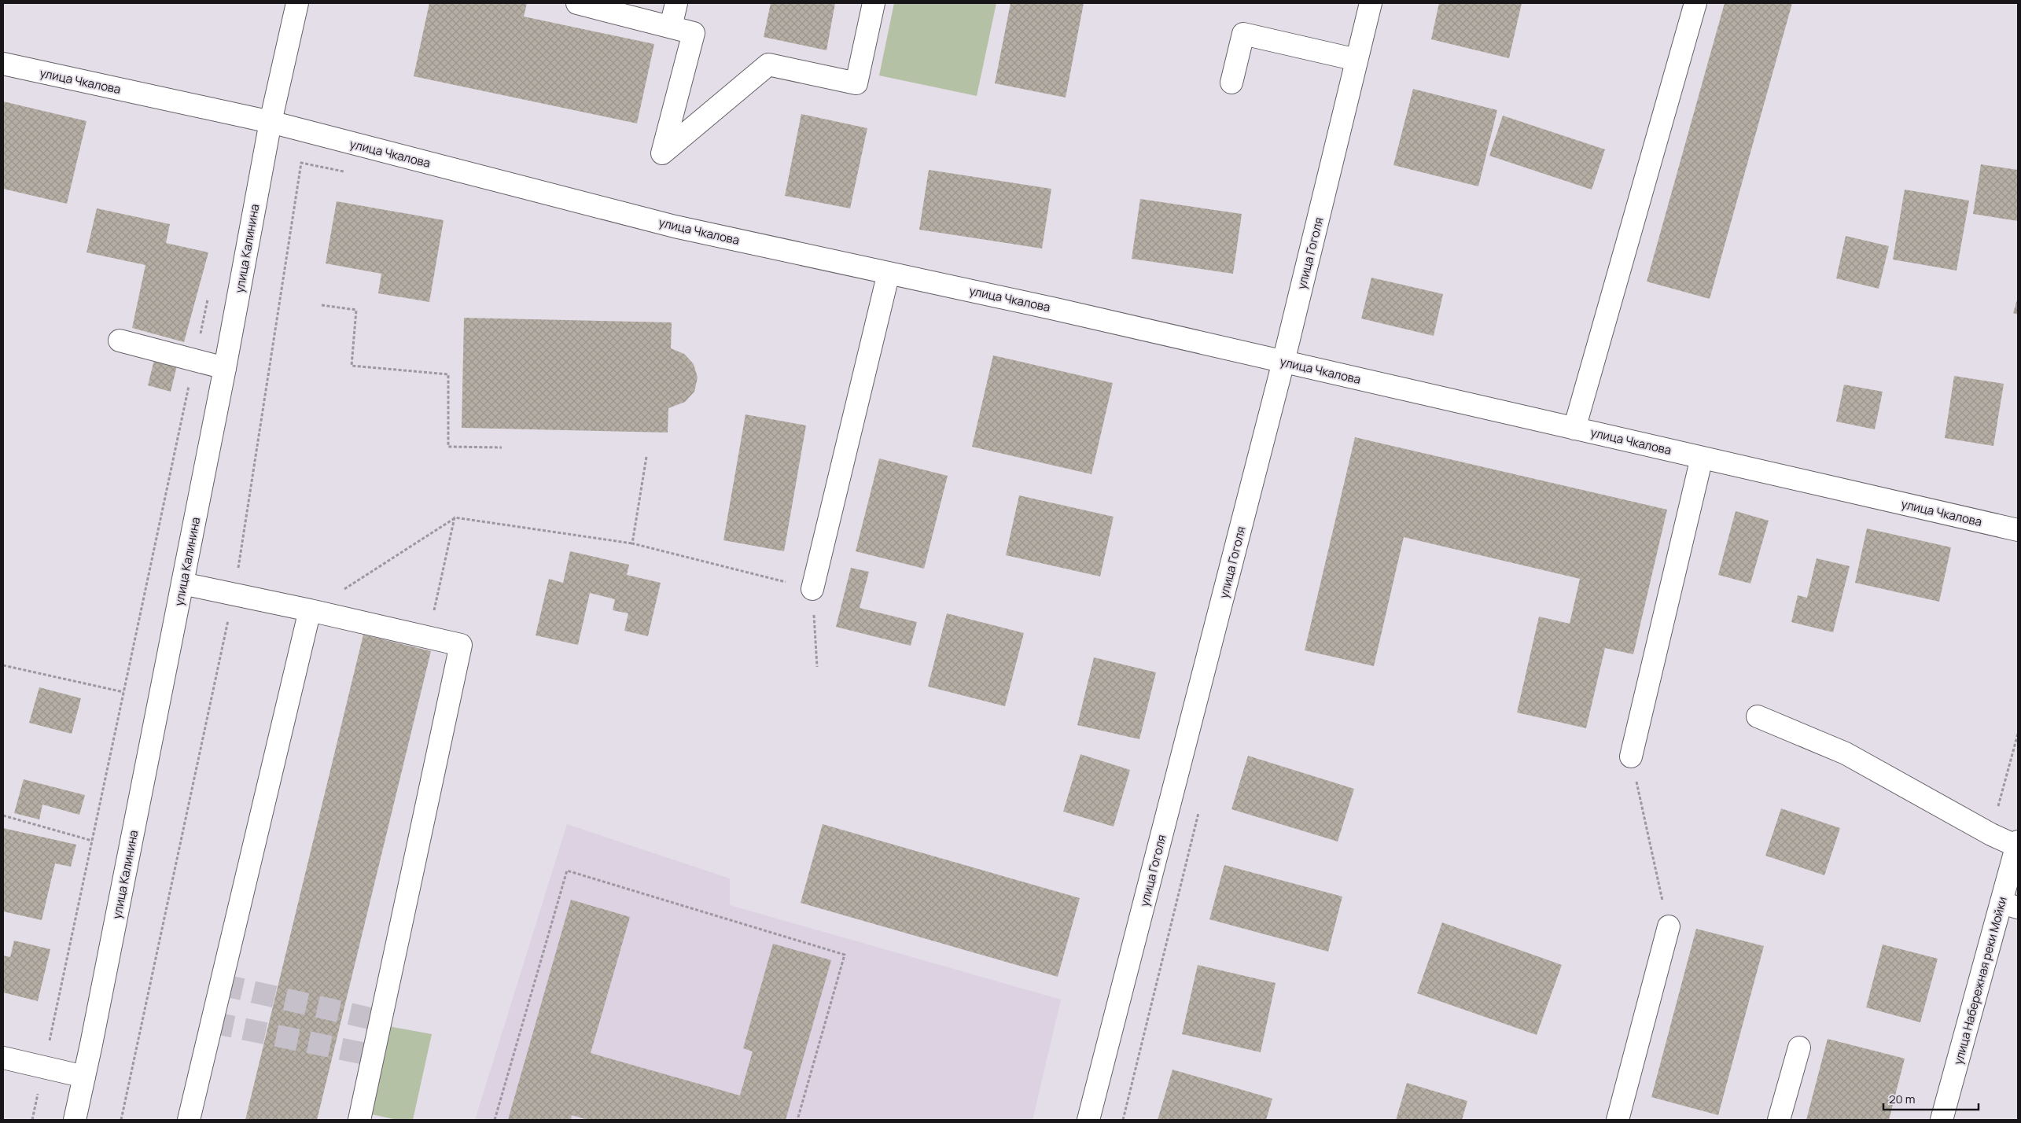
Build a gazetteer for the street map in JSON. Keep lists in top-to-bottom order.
{
  "streets": {
    "main road": [
      "улица Чкалова",
      "улица Калинина",
      "улица Гоголя",
      "улица Набережная реки Мойки"
    ]
  },
  "crossings": [
    ["улица Чкалова", "улица Калинина"],
    ["улица Чкалова", "улица Гоголя"]
  ],
  "scale_bar": "20 m"
}
